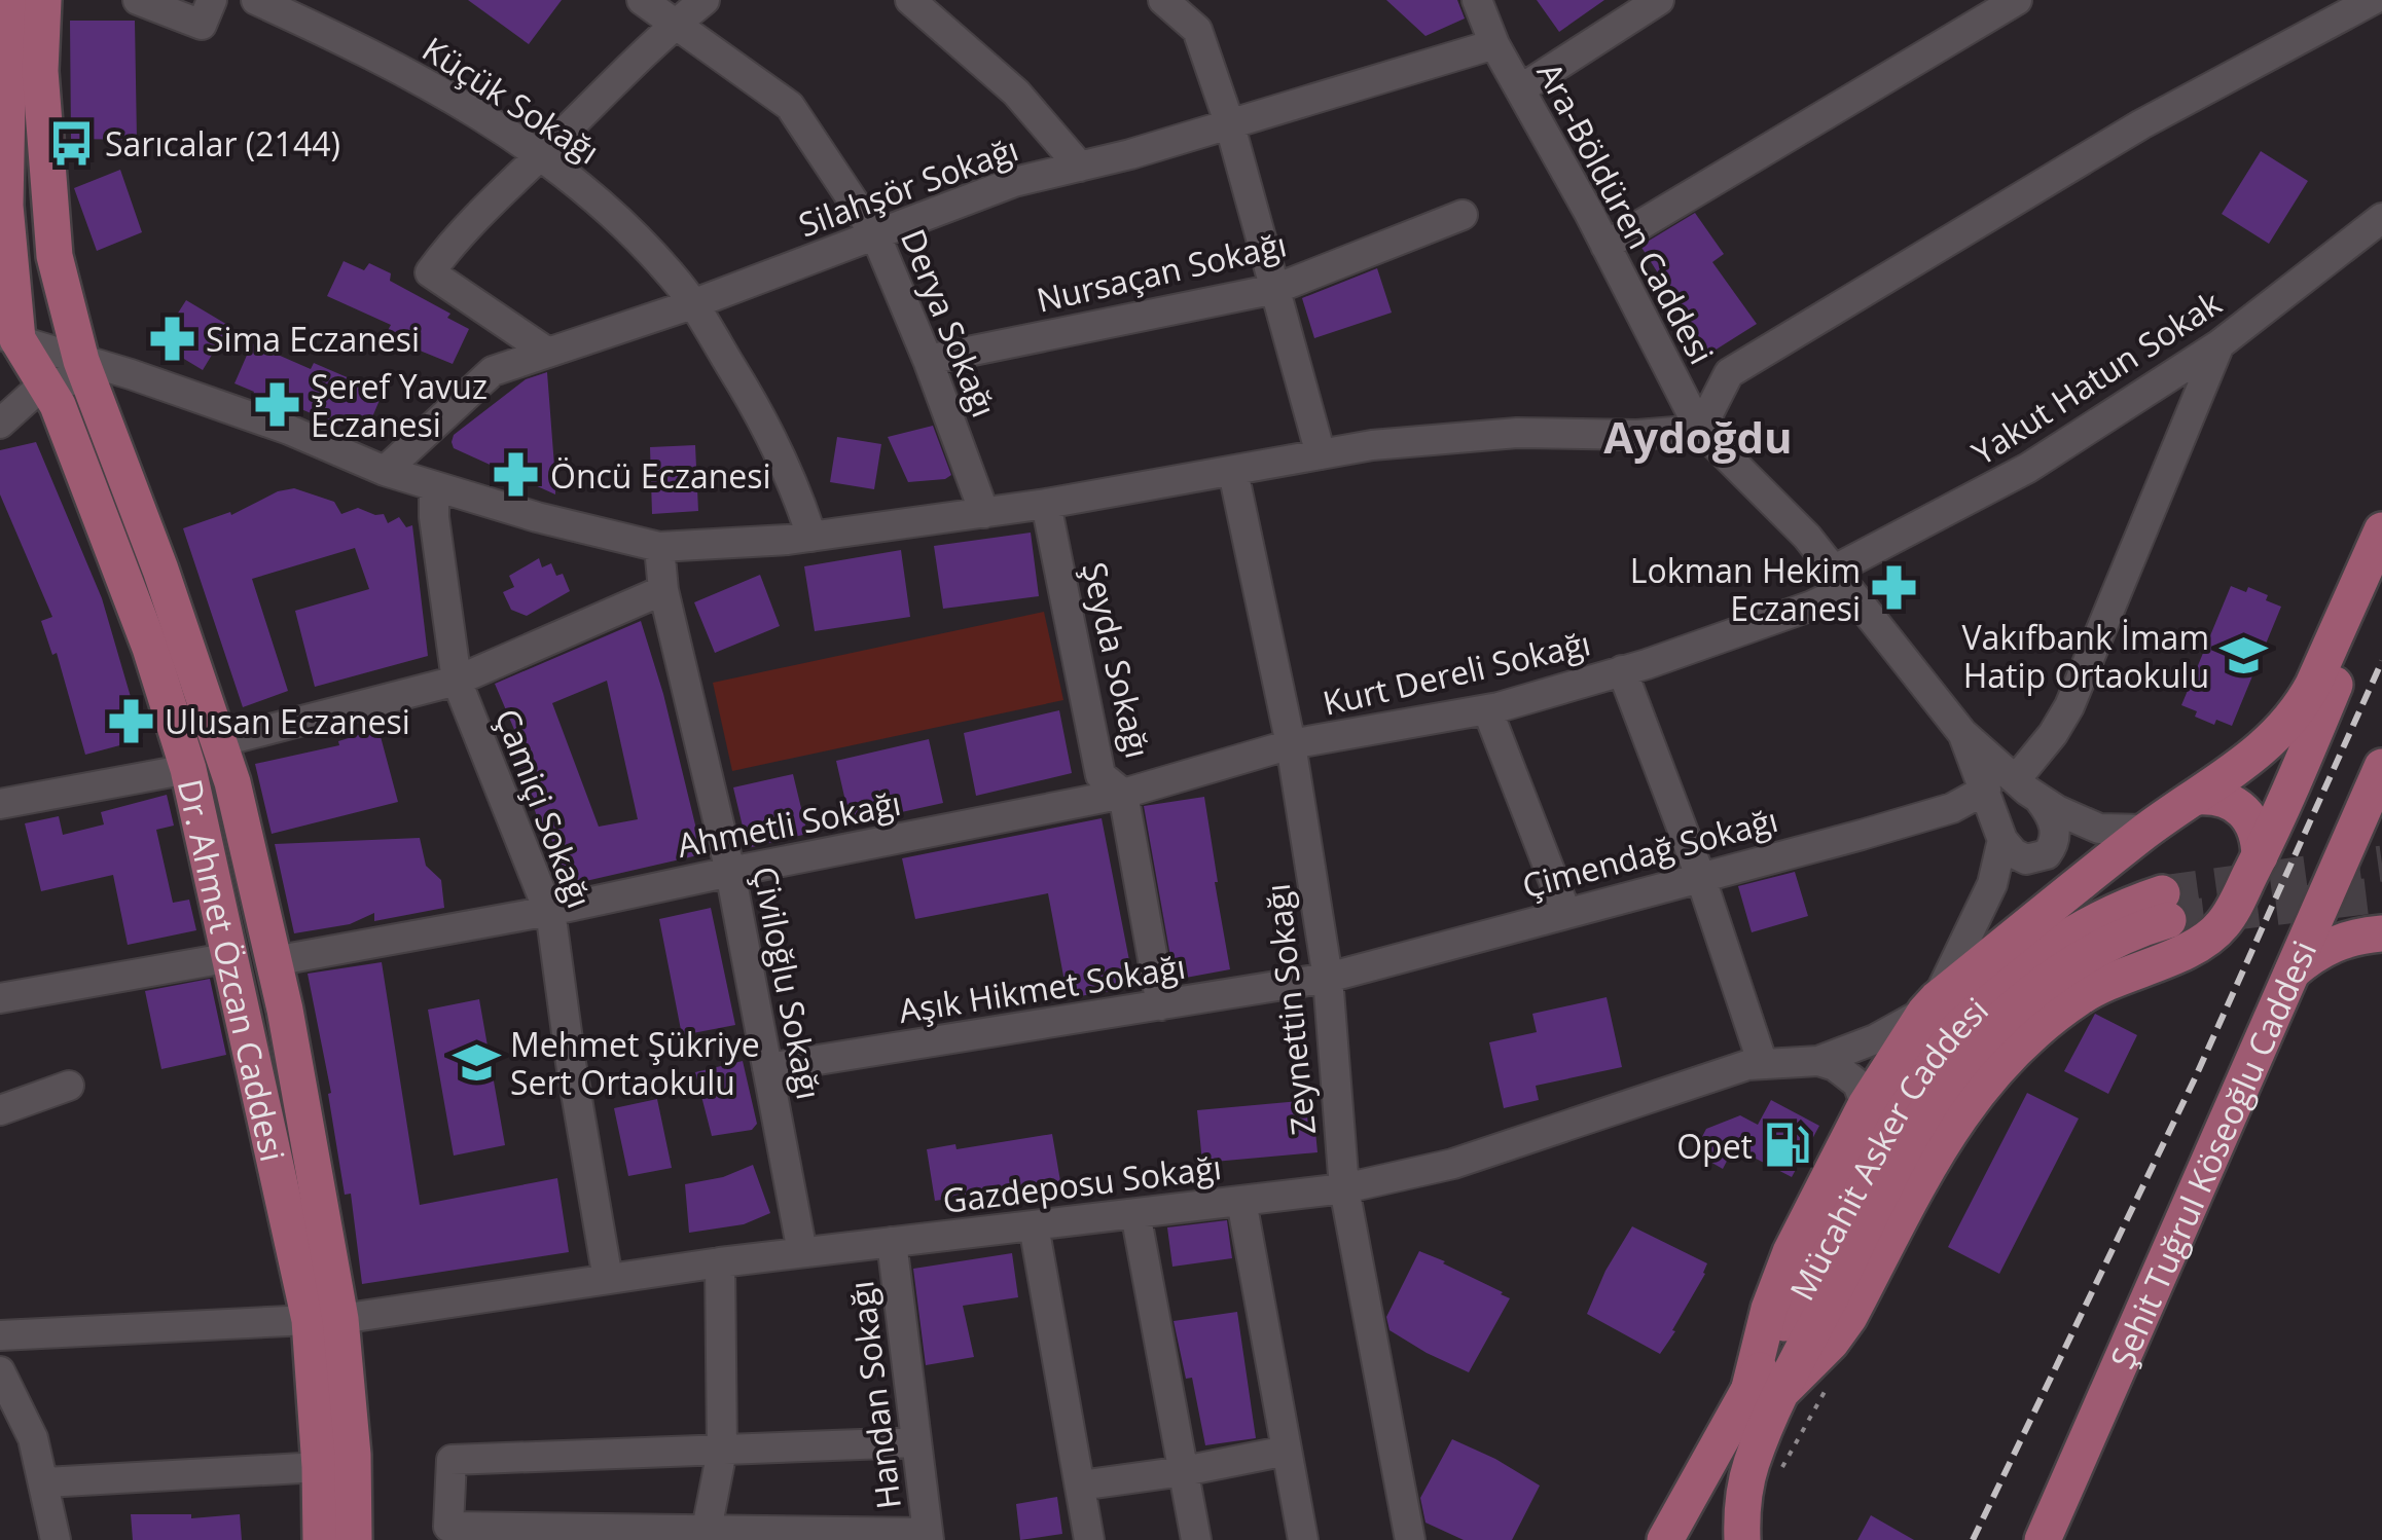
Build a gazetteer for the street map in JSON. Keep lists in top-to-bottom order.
{
  "streets": {
    "main road": ["Dr. Ahmet Özcan Caddesi", "Mücahit Asker Caddesi", "Şehit Tuğrul Köseoğlu Caddesi"],
    "street": [
      "Küçük Sokağı",
      "Silahşör Sokağı",
      "Ara-Böldüren Caddesi",
      "Nursaçan Sokağı",
      "Derya Sokağı",
      "Yakut Hatun Sokak",
      "Şeyda Sokağı",
      "Kurt Dereli Sokağı",
      "Çamiçi Sokağı",
      "Ahmetli Sokağı",
      "Çimendağ Sokağı",
      "Çiviloğlu Sokağı",
      "Aşık Hikmet Sokağı",
      "Zeynettin Sokağı",
      "Gazdeposu Sokağı",
      "Handan Sokağı"
    ]
  },
  "crossings": [
    ["Küçük Sokağı", "Silahşör Sokağı"],
    ["Silahşör Sokağı", "Ara-Böldüren Caddesi"],
    ["Silahşör Sokağı", "Derya Sokağı"],
    ["Ara-Böldüren Caddesi", "Yakut Hatun Sokak"],
    ["Ara-Böldüren Caddesi", "Kurt Dereli Sokağı"],
    ["Ara-Böldüren Caddesi", "Çimendağ Sokağı"],
    ["Nursaçan Sokağı", "Derya Sokağı"],
    ["Yakut Hatun Sokak", "Kurt Dereli Sokağı"],
    ["Şeyda Sokağı", "Ahmetli Sokağı"],
    ["Şeyda Sokağı", "Aşık Hikmet Sokağı"],
    ["Kurt Dereli Sokağı", "Ahmetli Sokağı"],
    ["Kurt Dereli Sokağı", "Zeynettin Sokağı"],
    ["Çamiçi Sokağı", "Ahmetli Sokağı"],
    ["Çamiçi Sokağı", "Gazdeposu Sokağı"],
    ["Ahmetli Sokağı", "Dr. Ahmet Özcan Caddesi"],
    ["Ahmetli Sokağı", "Çiviloğlu Sokağı"],
    ["Ahmetli Sokağı", "Zeynettin Sokağı"],
    ["Çimendağ Sokağı", "Aşık Hikmet Sokağı"],
    ["Çimendağ Sokağı", "Zeynettin Sokağı"],
    ["Dr. Ahmet Özcan Caddesi", "Gazdeposu Sokağı"],
    ["Çiviloğlu Sokağı", "Aşık Hikmet Sokağı"],
    ["Çiviloğlu Sokağı", "Gazdeposu Sokağı"],
    ["Aşık Hikmet Sokağı", "Zeynettin Sokağı"],
    ["Zeynettin Sokağı", "Gazdeposu Sokağı"],
    ["Gazdeposu Sokağı", "Handan Sokağı"]
  ],
  "districts": ["Aydoğdu"],
  "places": {
    "bus stop": ["Sarıcalar (2144)"],
    "pharmacy": [
      "Sima Eczanesi",
      "Şeref Yavuz Eczanesi",
      "Öncü Eczanesi",
      "Lokman Hekim Eczanesi",
      "Ulusan Eczanesi"
    ],
    "school or university": ["Vakıfbank İmam Hatip Ortaokulu", "Mehmet Şükriye Sert Ortaokulu"],
    "fuel station": ["Opet"]
  }
}
